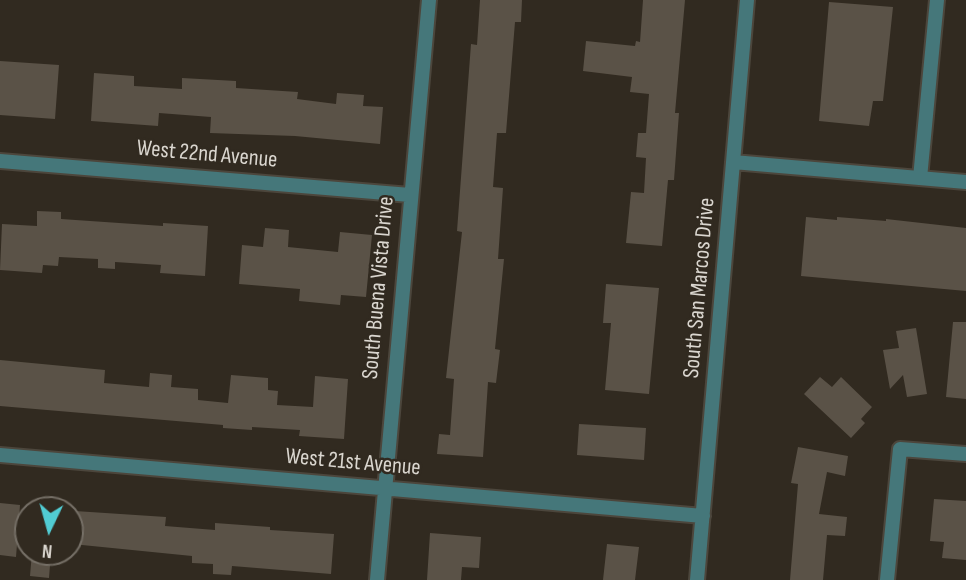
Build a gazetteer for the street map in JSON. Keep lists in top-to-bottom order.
{
  "streets": {
    "street": [
      "West 22nd Avenue",
      "South Buena Vista Drive",
      "South San Marcos Drive",
      "West 21st Avenue"
    ]
  },
  "crossings": [
    ["West 22nd Avenue", "South Buena Vista Drive"],
    ["South Buena Vista Drive", "West 21st Avenue"],
    ["South San Marcos Drive", "West 21st Avenue"]
  ],
  "north": "bottom"
}
